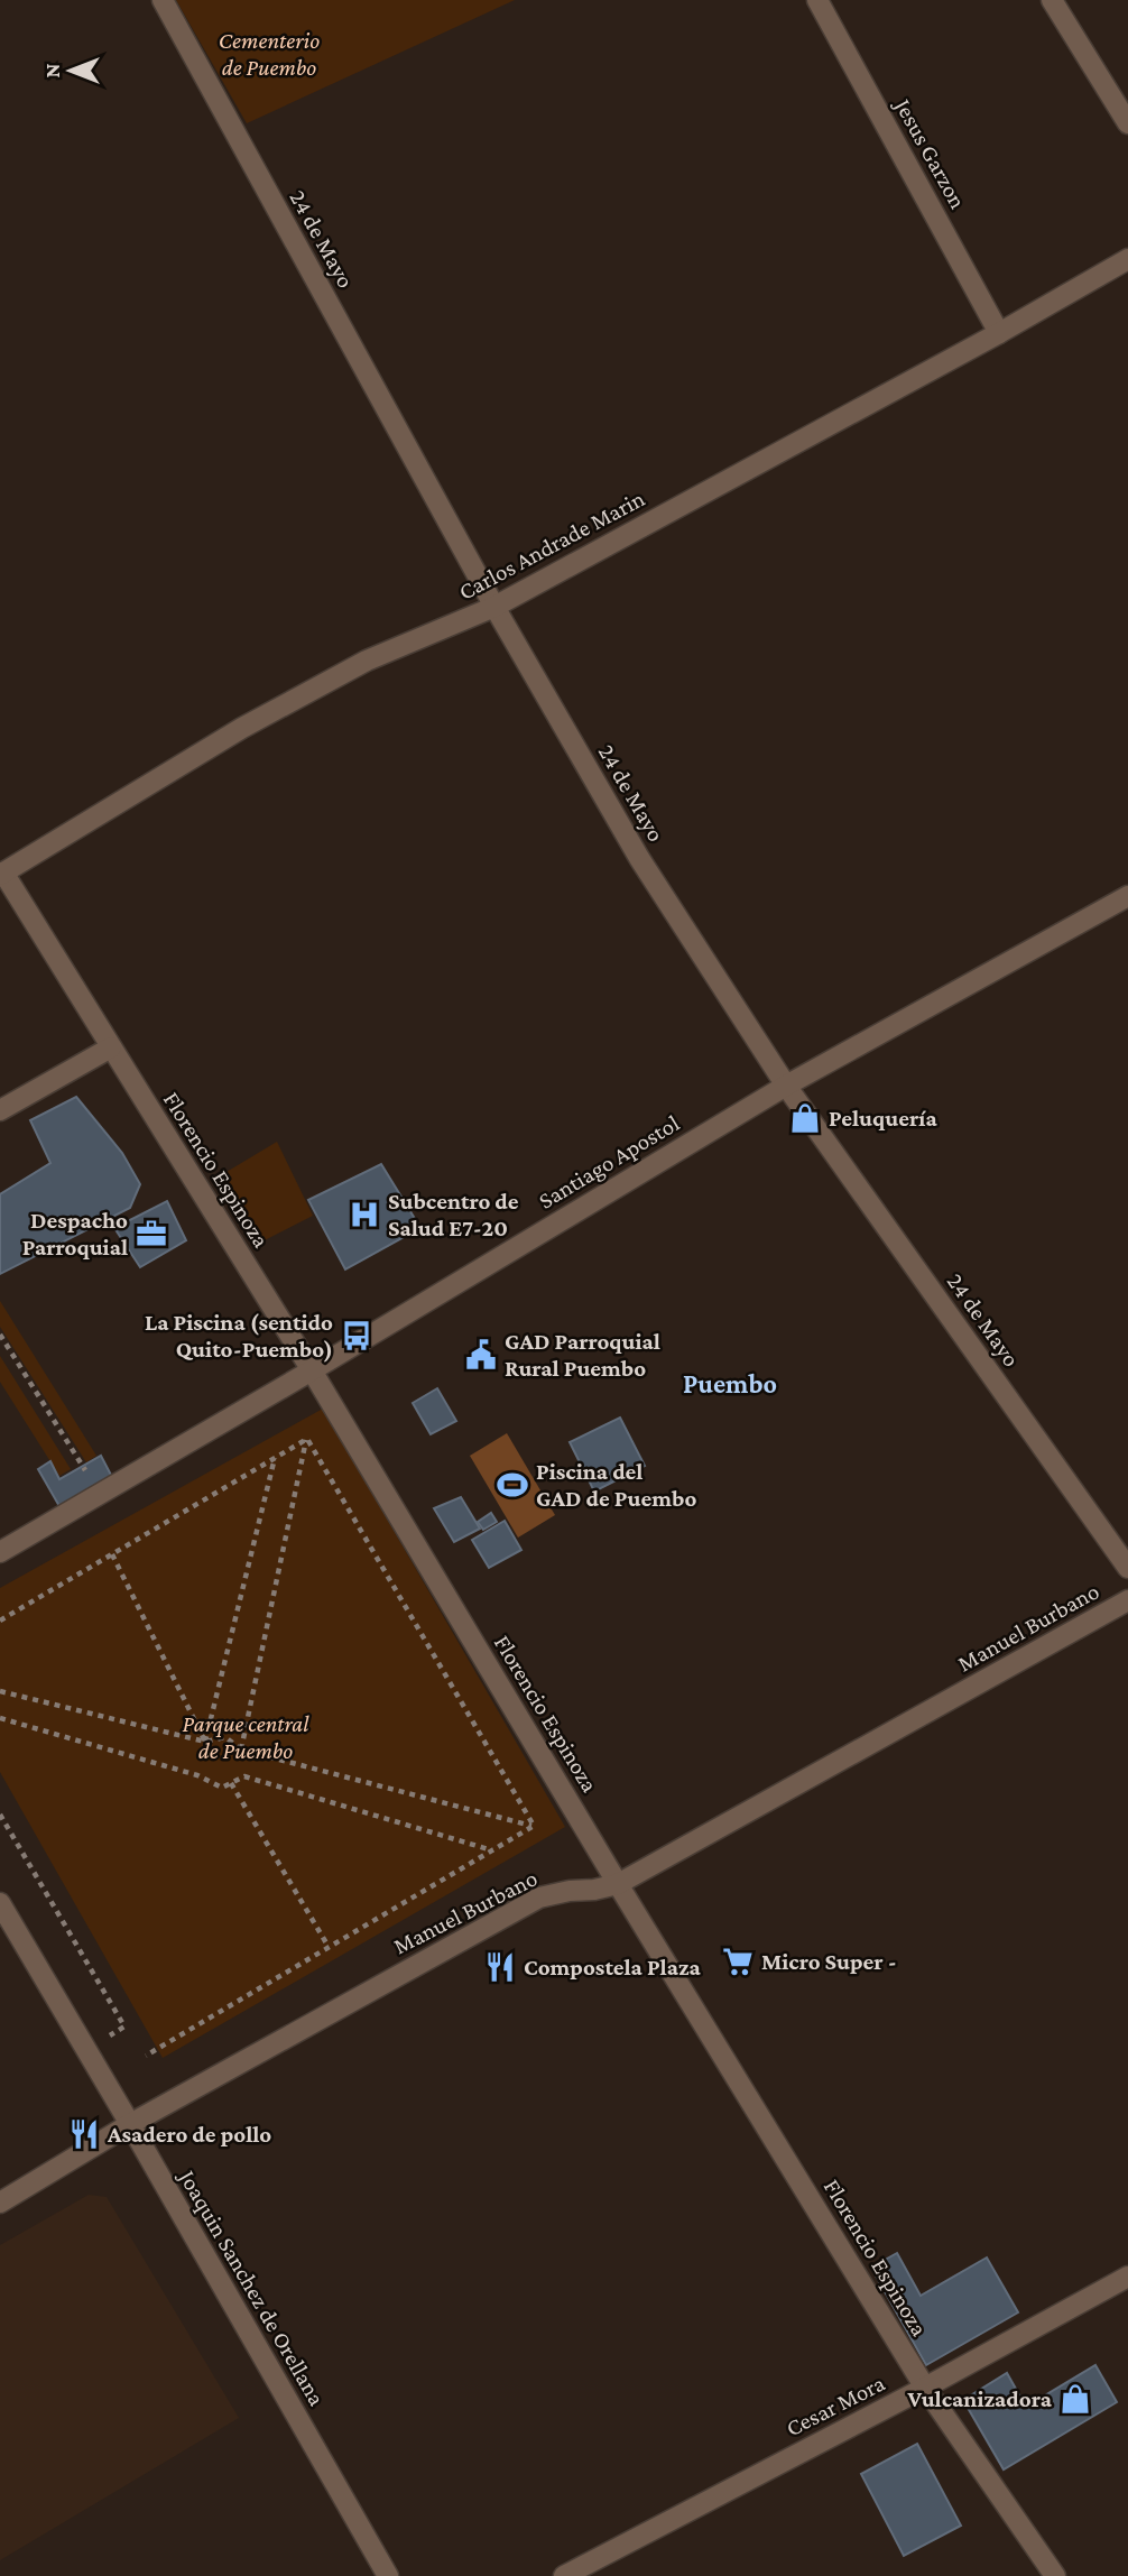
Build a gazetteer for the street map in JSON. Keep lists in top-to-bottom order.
{
  "streets": {
    "street": [
      "Jesus Garzon",
      "24 de Mayo",
      "Carlos Andrade Marin",
      "Santiago Apostol",
      "Florencio Espinoza",
      "Manuel Burbano",
      "Joaquin Sanchez de Orellana",
      "Cesar Mora"
    ]
  },
  "crossings": [
    ["Jesus Garzon", "Carlos Andrade Marin"],
    ["24 de Mayo", "Carlos Andrade Marin"],
    ["24 de Mayo", "Santiago Apostol"],
    ["Carlos Andrade Marin", "Florencio Espinoza"],
    ["Santiago Apostol", "Florencio Espinoza"],
    ["Florencio Espinoza", "Manuel Burbano"],
    ["Florencio Espinoza", "Cesar Mora"],
    ["Manuel Burbano", "Joaquin Sanchez de Orellana"]
  ],
  "districts": ["Puembo"],
  "parks": ["Cementerio de Puembo", "Parque central de Puembo"],
  "places": {
    "shop": ["Peluquería", "Vulcanizadora"],
    "hospital": ["Subcentro de Salud E7-20"],
    "office": ["Despacho Parroquial"],
    "bus stop": ["La Piscina (sentido Quito-Puembo)"],
    "public building": ["GAD Parroquial Rural Puembo"],
    "sports": ["Piscina del GAD de Puembo"],
    "supermarket": ["Micro Super -"],
    "restaurant": ["Compostela Plaza", "Asadero de pollo"]
  },
  "north": "left"
}
